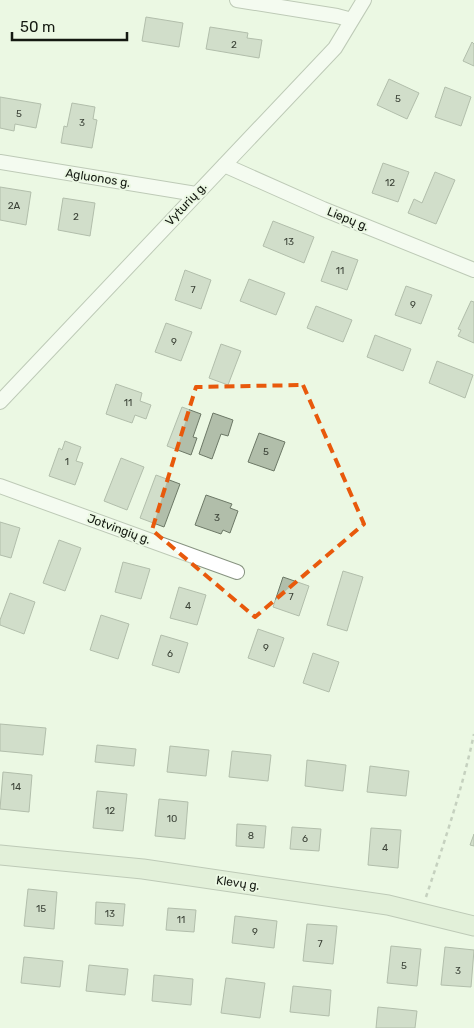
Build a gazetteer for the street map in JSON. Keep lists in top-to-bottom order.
{
  "streets": {
    "main road": ["Klevų g."],
    "street": [
      "Agluonos g.",
      "Vyturių g.",
      "Liepų g.",
      "Jotvingių g."
    ]
  },
  "crossings": [
    ["Agluonos g.", "Vyturių g."],
    ["Vyturių g.", "Liepų g."]
  ],
  "house_numbers": [
    "2",
    "5",
    "5",
    "3",
    "12",
    "2A",
    "2",
    "13",
    "11",
    "7",
    "9",
    "9",
    "11",
    "5",
    "1",
    "3",
    "7",
    "4",
    "9",
    "6",
    "14",
    "12",
    "10",
    "8",
    "6",
    "4",
    "15",
    "13",
    "11",
    "9",
    "7",
    "5",
    "3"
  ],
  "scale_bar": "50 m"
}
